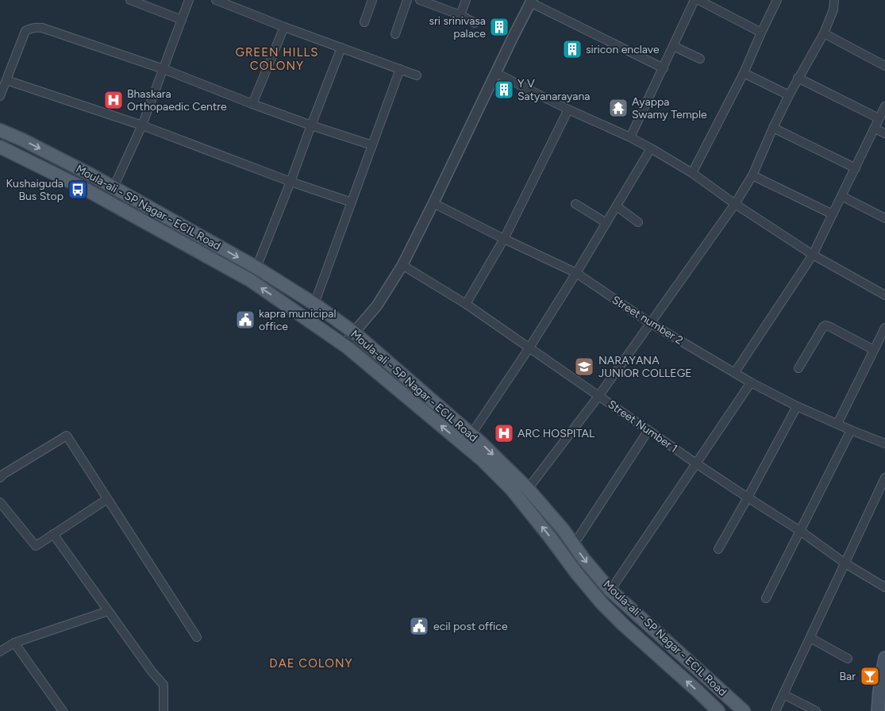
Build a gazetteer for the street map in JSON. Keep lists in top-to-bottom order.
{
  "streets": {
    "main road": ["Moula-ali - SP Nagar - ECIL Road"],
    "street": ["Street number 2", "Street Number 1"]
  },
  "districts": ["GREEN HILLS COLONY", "DAE COLONY"],
  "places": {
    "building": ["sri srinivasa palace", "siricon enclave", "Y V Satyanarayana"],
    "hospital": ["Bhaskara Orthopaedic Centre", "ARC HOSPITAL"],
    "temple": ["Ayappa Swamy Temple"],
    "bus stop": ["Kushaiguda Bus Stop"],
    "public building": ["kapra municipal office", "ecil post office"],
    "school or university": ["NARAYANA JUNIOR COLLEGE"],
    "bar": ["Bar"]
  }
}
